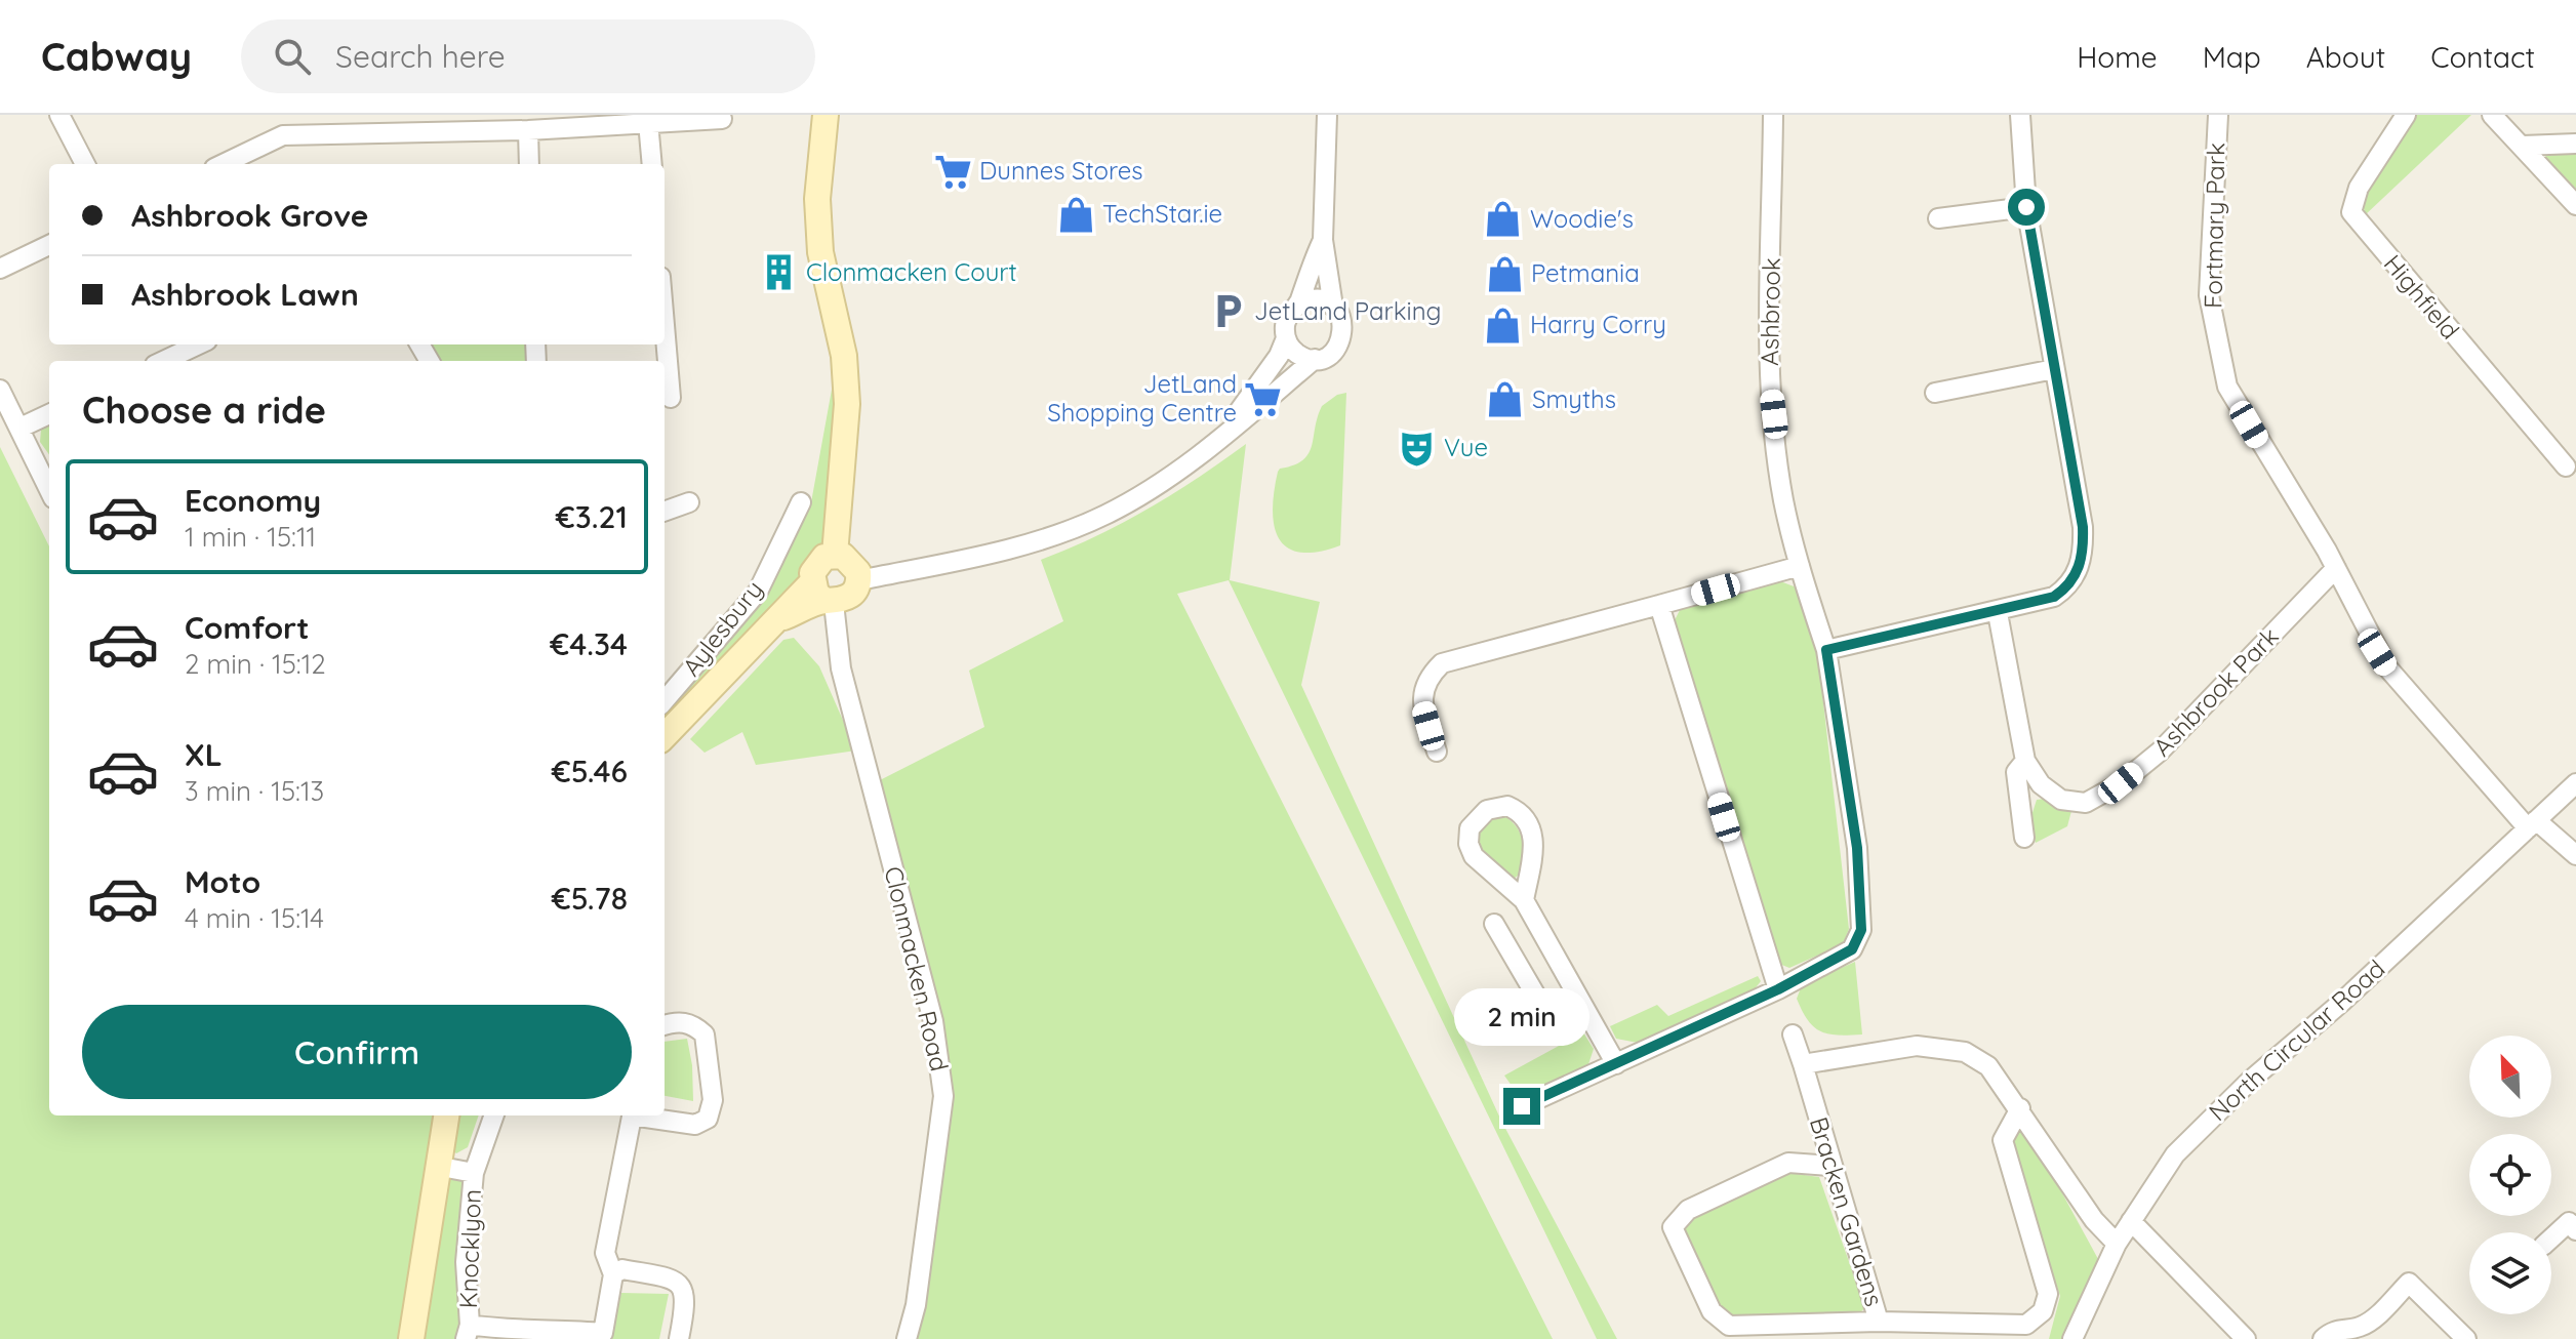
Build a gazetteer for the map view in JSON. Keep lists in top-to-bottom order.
{
  "streets": {
    "street": [
      "Fortmary Park",
      "Highfield",
      "Ashbrook",
      "Aylesbury",
      "Ashbrook Park",
      "Clonmacken Road",
      "North Circular Road",
      "Bracken Gardens",
      "Knocklyon"
    ]
  },
  "crossings": [
    ["Fortmary Park", "Ashbrook Park"],
    ["Fortmary Park", "North Circular Road"]
  ],
  "places": {
    "supermarket": ["Dunnes Stores", "JetLand Shopping Centre"],
    "shop": [
      "TechStar.ie",
      "Woodie's",
      "Petmania",
      "Harry Corry",
      "Smyths"
    ],
    "building": ["Clonmacken Court"],
    "parking": ["JetLand Parking"],
    "theatre": ["Vue"]
  },
  "north": "top left",
  "page": {
    "header": "Cabway",
    "search": "Search here",
    "nav": [
      "Home",
      "Map",
      "About",
      "Contact"
    ],
    "banner": ["Ashbrook Grove", "Ashbrook Lawn"],
    "heading": "Choose a ride",
    "list": [
      {
        "name": "Economy",
        "note": "1 min · 15:11",
        "value": "€3.21"
      },
      {
        "name": "Comfort",
        "note": "2 min · 15:12",
        "value": "€4.34"
      },
      {
        "name": "XL",
        "note": "3 min · 15:13",
        "value": "€5.46"
      },
      {
        "name": "Moto",
        "note": "4 min · 15:14",
        "value": "€5.78"
      }
    ],
    "bubble": "2 min",
    "buttons": "Confirm"
  }
}
